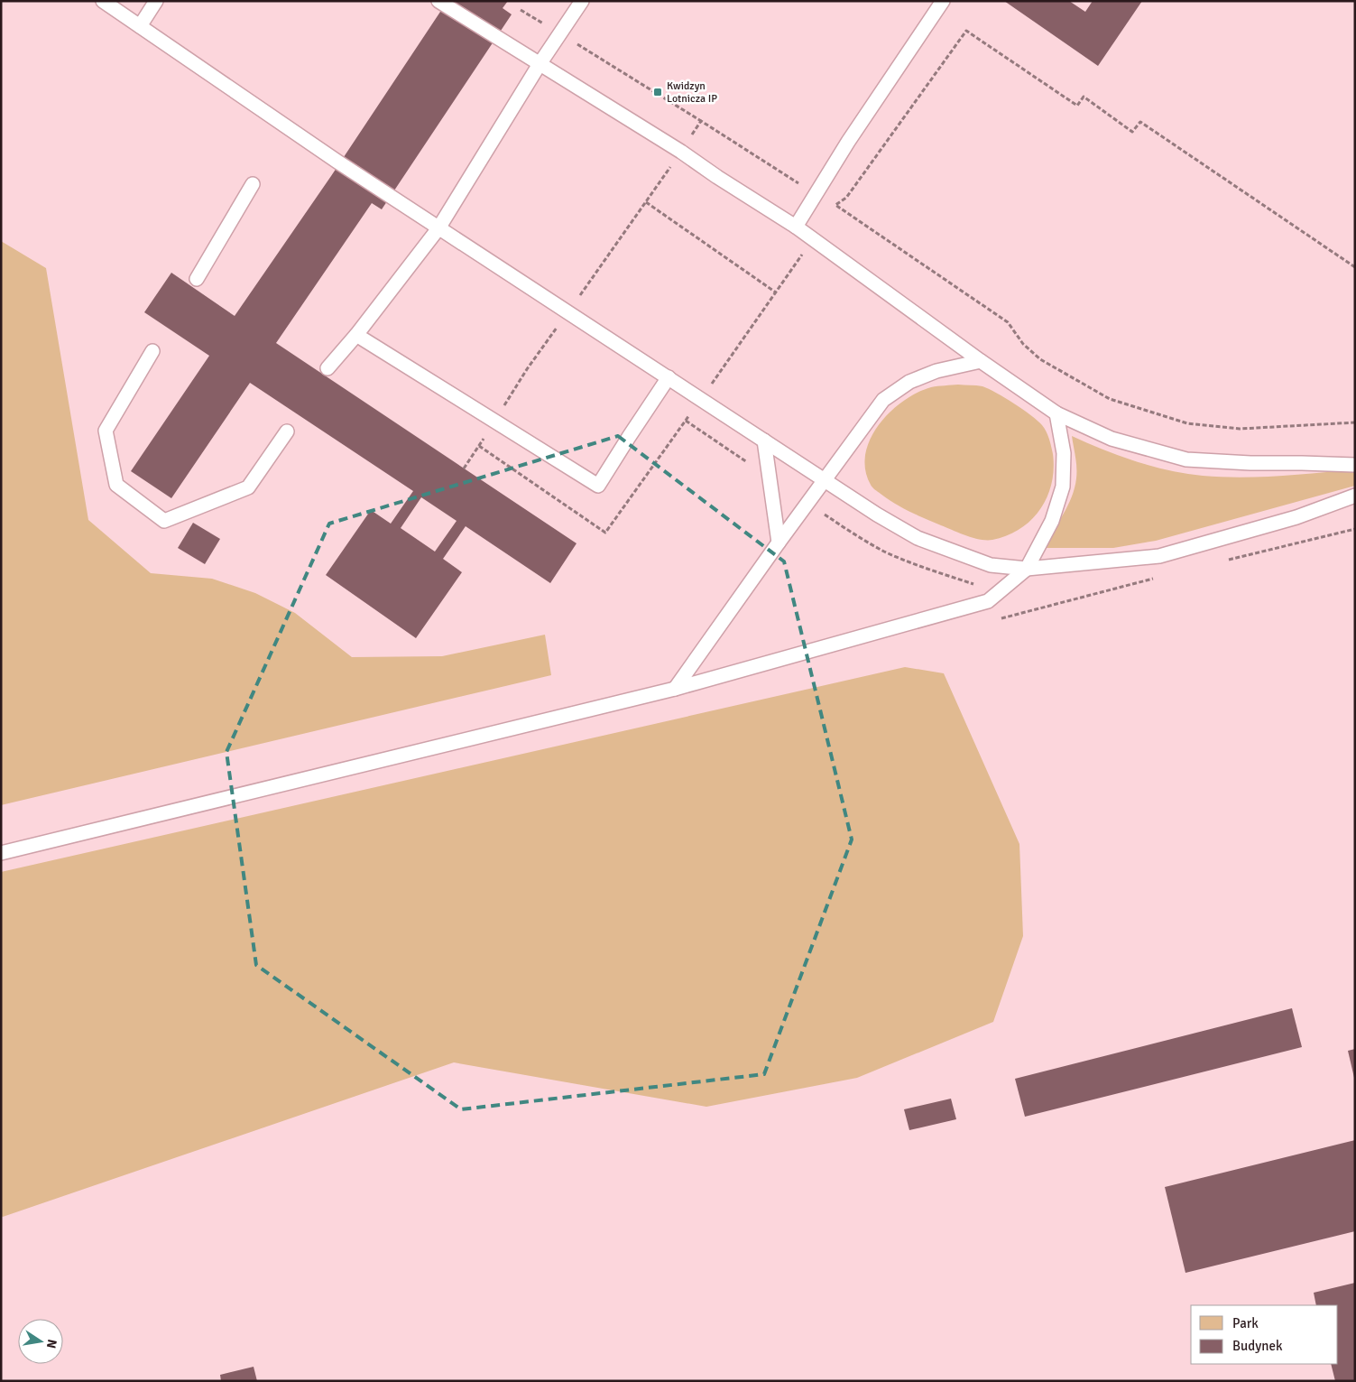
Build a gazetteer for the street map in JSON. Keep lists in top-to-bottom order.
{
  "places": {
    "transit": ["Kwidzyn Lotnicza IP"]
  },
  "legend": ["Park", "Budynek"],
  "north": "right"
}
